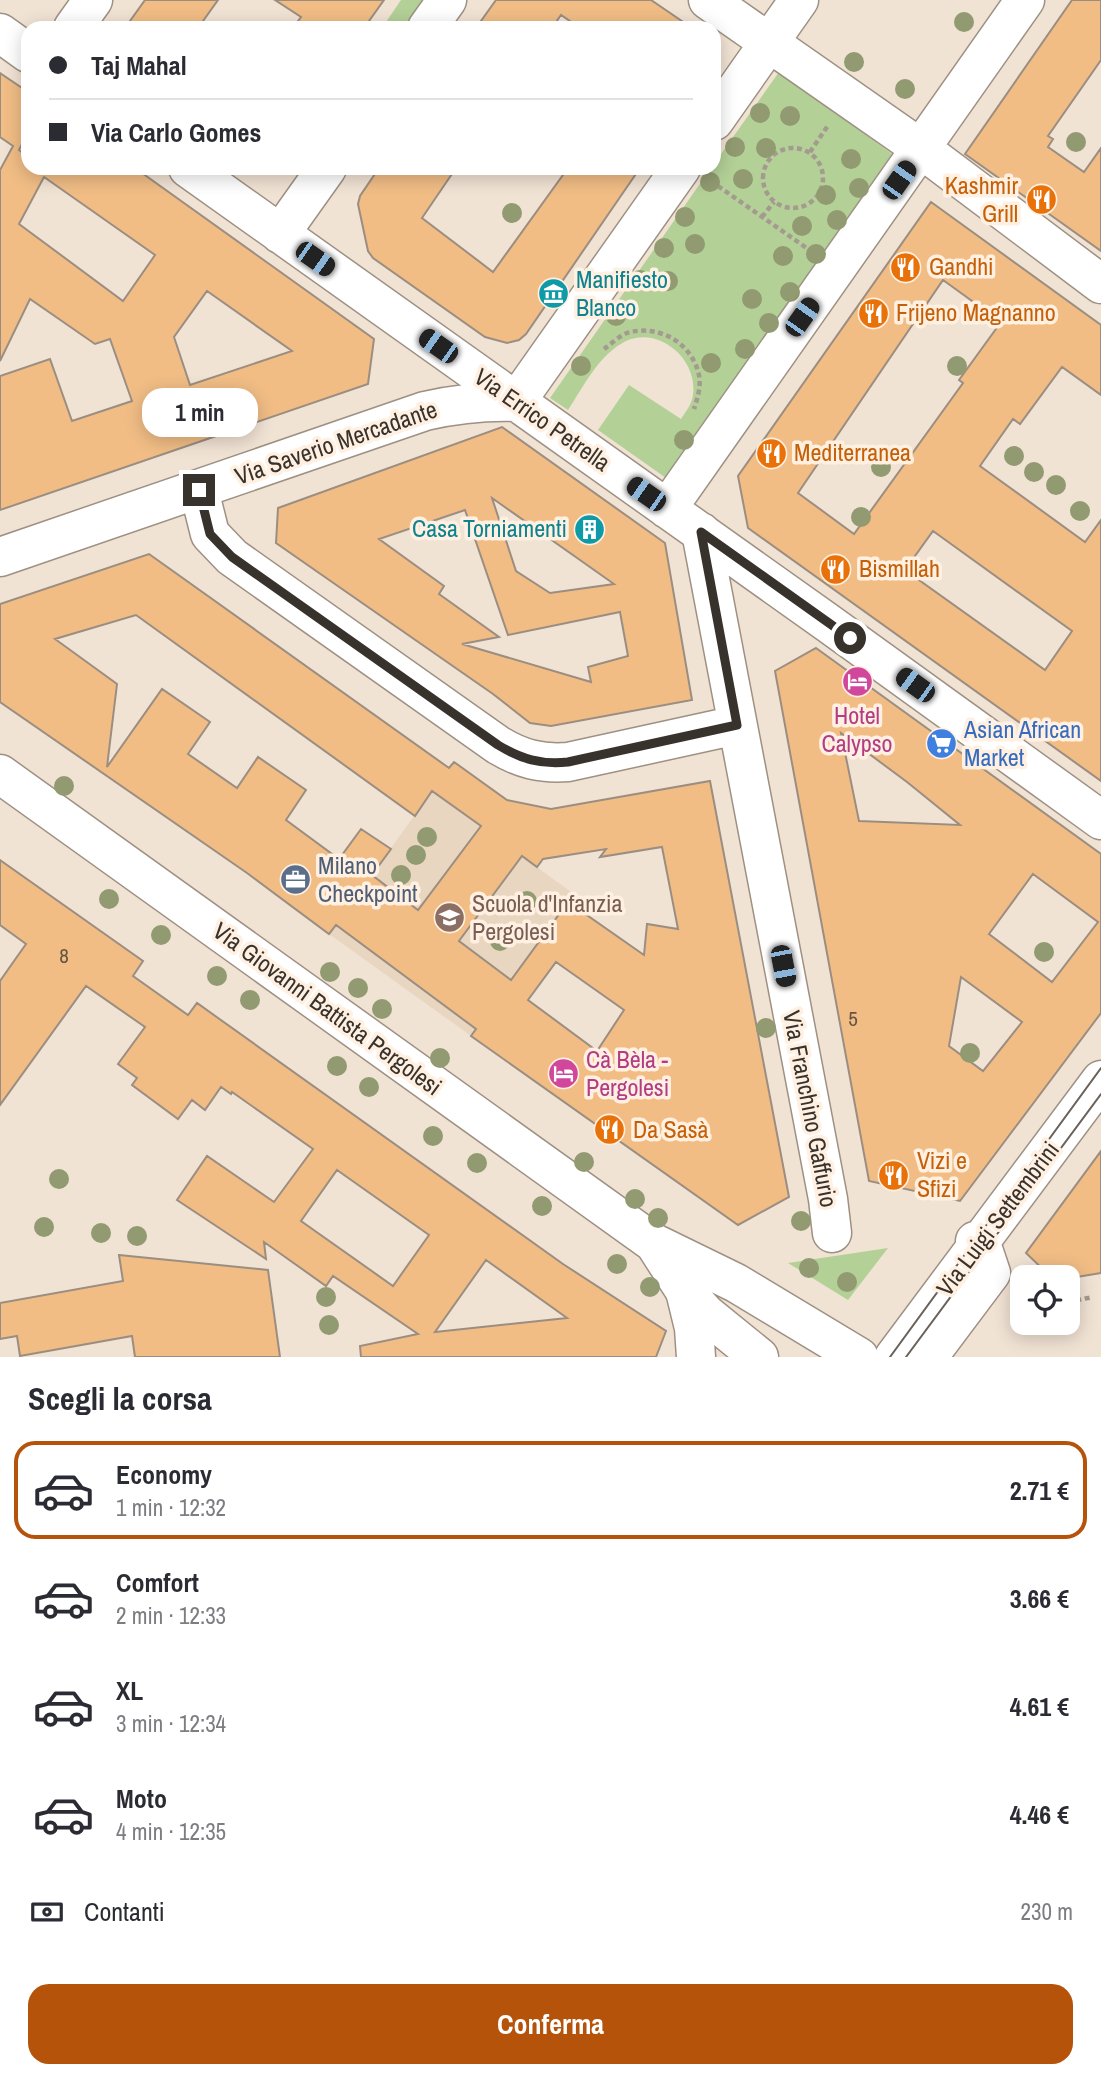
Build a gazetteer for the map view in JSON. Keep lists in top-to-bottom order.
{
  "streets": {
    "street": [
      "Via Errico Petrella",
      "Via Saverio Mercadante",
      "Via Giovanni Battista Pergolesi",
      "Via Franchino Gaffurio",
      "Via Luigi Settembrini"
    ]
  },
  "crossings": [
    ["Via Errico Petrella", "Via Saverio Mercadante"],
    ["Via Errico Petrella", "Via Franchino Gaffurio"]
  ],
  "places": {
    "restaurant": [
      "Kashmir Grill",
      "Gandhi",
      "Frijeno Magnanno",
      "Mediterranea",
      "Bismillah",
      "Da Sasà",
      "Vizi e Sfizi"
    ],
    "museum": ["Manifiesto Blanco"],
    "building": ["Casa Torniamenti"],
    "hotel": ["Hotel Calypso", "Cà Bèla - Pergolesi"],
    "supermarket": ["Asian African Market"],
    "office": ["Milano Checkpoint"],
    "school or university": ["Scuola d'Infanzia Pergolesi"]
  },
  "house_numbers": ["8", "5"],
  "page": {
    "banner": ["Taj Mahal", "Via Carlo Gomes"],
    "bubble": "1 min",
    "heading": "Scegli la corsa",
    "list": [
      {
        "name": "Economy",
        "note": "1 min · 12:32",
        "value": "2.71 €"
      },
      {
        "name": "Comfort",
        "note": "2 min · 12:33",
        "value": "3.66 €"
      },
      {
        "name": "XL",
        "note": "3 min · 12:34",
        "value": "4.61 €"
      },
      {
        "name": "Moto",
        "note": "4 min · 12:35",
        "value": "4.46 €"
      }
    ],
    "pay": ["Contanti", "230 m"],
    "buttons": "Conferma"
  }
}
